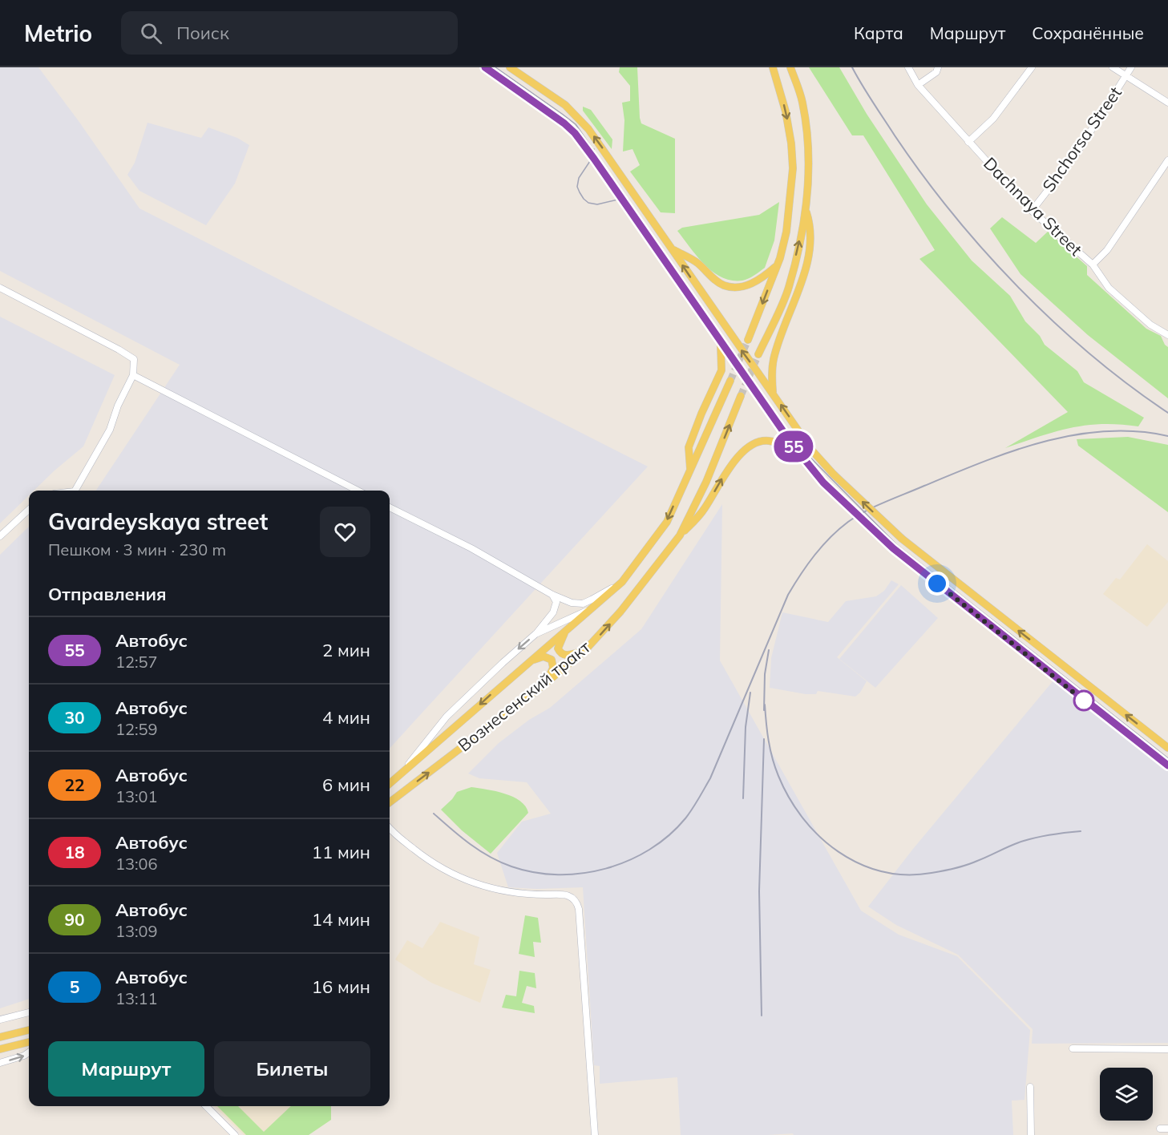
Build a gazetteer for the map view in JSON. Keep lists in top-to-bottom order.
{
  "streets": {
    "main road": ["Вознесенский тракт"],
    "street": ["Shchorsa Street", "Dachnaya Street"]
  },
  "crossings": [
    ["Shchorsa Street", "Dachnaya Street"]
  ],
  "lines": ["bus line 55"],
  "page": {
    "header": "Metrio",
    "search": "Поиск",
    "nav": ["Карта", "Маршрут", "Сохранённые"],
    "on_map": "55",
    "heading": [
      ["Gvardeyskaya street", "Пешком · 3 мин · 230 m"],
      "Отправления"
    ],
    "list": [
      {
        "mark": "55",
        "name": "Автобус",
        "note": "12:57",
        "value": "2 мин"
      },
      {
        "mark": "30",
        "name": "Автобус",
        "note": "12:59",
        "value": "4 мин"
      },
      {
        "mark": "22",
        "name": "Автобус",
        "note": "13:01",
        "value": "6 мин"
      },
      {
        "mark": "18",
        "name": "Автобус",
        "note": "13:06",
        "value": "11 мин"
      },
      {
        "mark": "90",
        "name": "Автобус",
        "note": "13:09",
        "value": "14 мин"
      },
      {
        "mark": "5",
        "name": "Автобус",
        "note": "13:11",
        "value": "16 мин"
      }
    ],
    "buttons": ["Маршрут", "Билеты"]
  }
}
